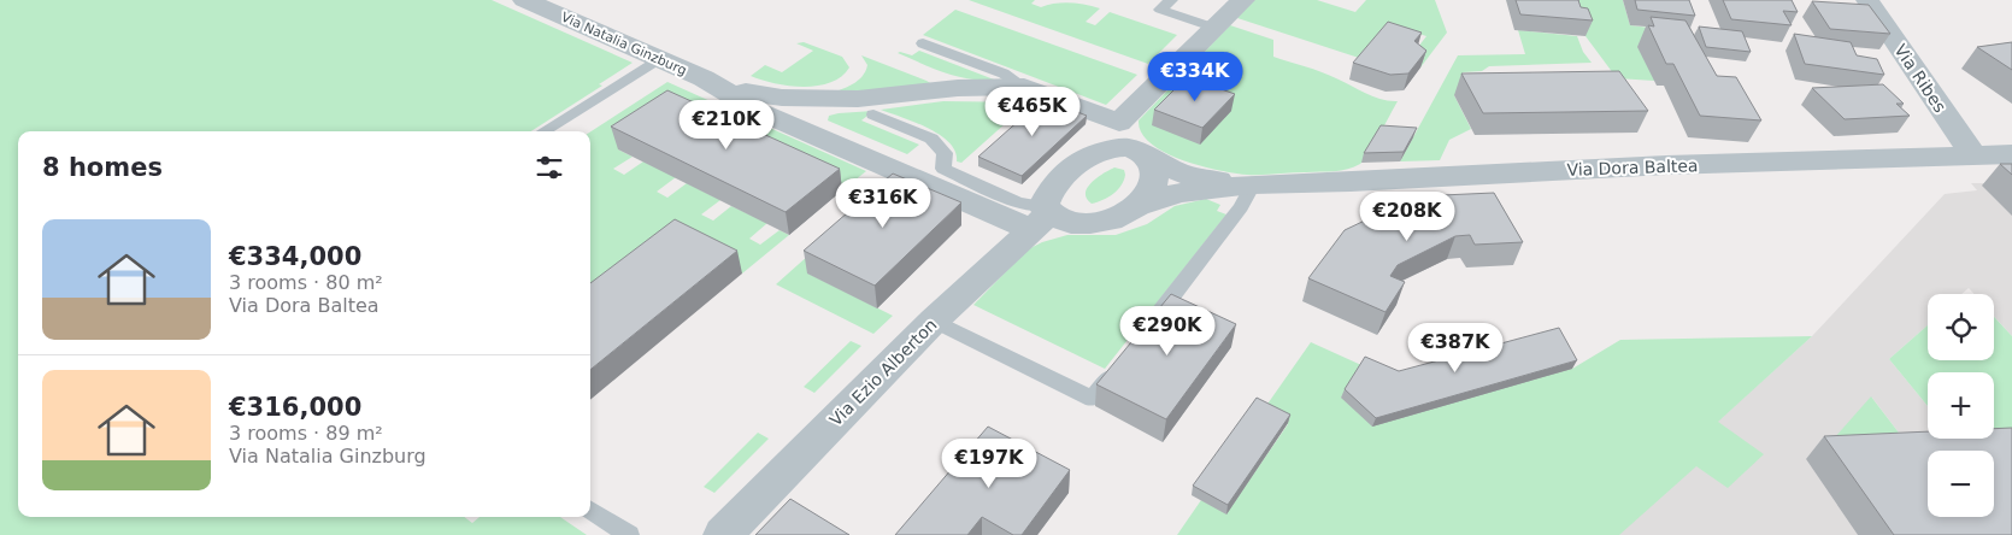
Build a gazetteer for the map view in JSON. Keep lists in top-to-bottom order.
{
  "streets": {
    "street": [
      "Via Natalia Ginzburg",
      "Via Ribes",
      "Via Dora Baltea",
      "Via Ezio Alberton"
    ]
  },
  "crossings": [
    ["Via Natalia Ginzburg", "Via Dora Baltea"],
    ["Via Natalia Ginzburg", "Via Ezio Alberton"],
    ["Via Ribes", "Via Dora Baltea"],
    ["Via Dora Baltea", "Via Ezio Alberton"]
  ],
  "page": {
    "price": [
      "€334K",
      "€465K",
      "€210K",
      "€316K",
      "€208K",
      "€290K",
      "€387K",
      "€197K"
    ],
    "heading": "8 homes",
    "list": [
      {
        "name": "€334,000",
        "note": "3 rooms · 80 m² · Via Dora Baltea"
      },
      {
        "name": "€316,000",
        "note": "3 rooms · 89 m² · Via Natalia Ginzburg"
      }
    ],
    "map_buttons": ["+", "−"]
  }
}
